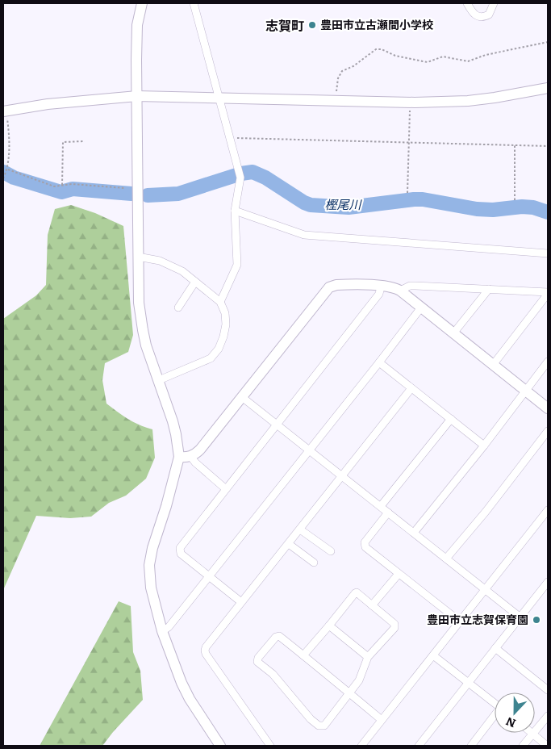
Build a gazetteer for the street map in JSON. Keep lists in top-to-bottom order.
{
  "districts": ["志賀町"],
  "water": ["樫尾川"],
  "places": ["豊田市立古瀬間小学校", "豊田市立志賀保育園"],
  "north": "bottom"
}
